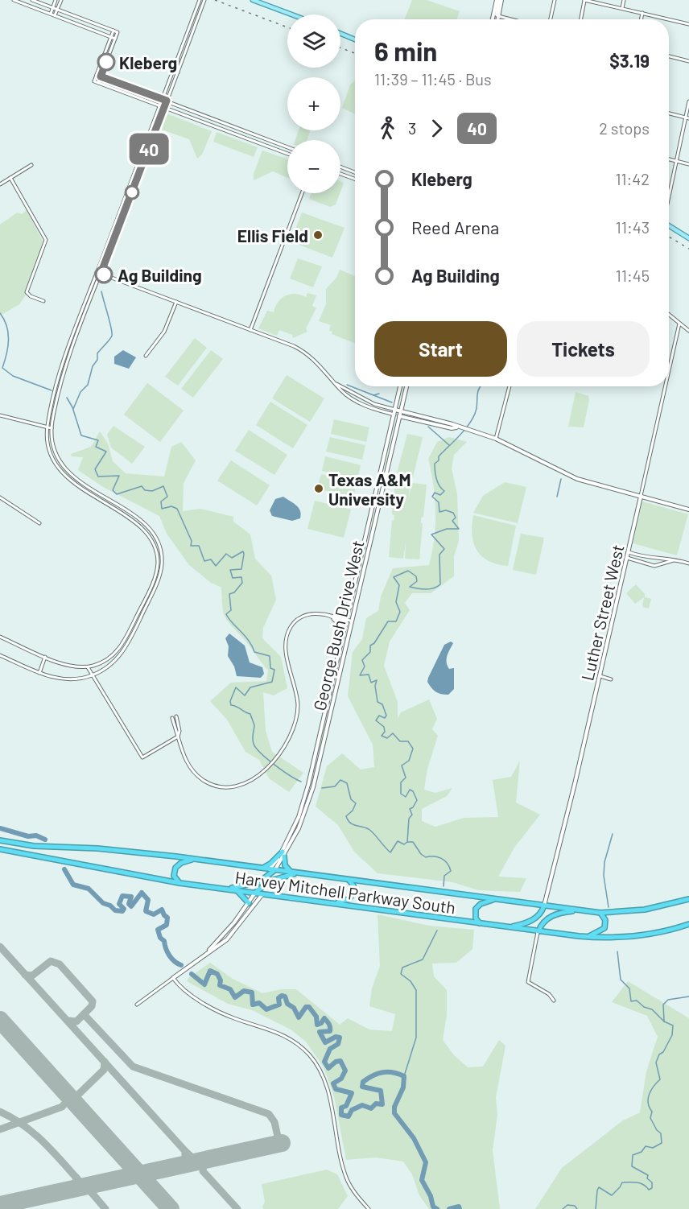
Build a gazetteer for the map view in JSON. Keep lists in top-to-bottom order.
{
  "streets": {
    "highway": ["Harvey Mitchell Parkway South"],
    "main road": ["Luther Street West", "George Bush Drive West"]
  },
  "crossings": [
    ["Luther Street West", "Harvey Mitchell Parkway South"],
    ["George Bush Drive West", "Harvey Mitchell Parkway South"]
  ],
  "places": [
    "Kleberg",
    "Ellis Field",
    "Ag Building",
    "Texas A&M University"
  ],
  "lines": ["bus line 40"],
  "page": {
    "on_map": "40",
    "map_buttons": ["+", "−"],
    "heading": ["6 min", "11:39 – 11:45 · Bus", "$3.19"],
    "legs": ["3", "40", "2 stops"],
    "list": [
      {
        "name": "Kleberg",
        "value": "11:42"
      },
      {
        "name": "Reed Arena",
        "value": "11:43"
      },
      {
        "name": "Ag Building",
        "value": "11:45"
      }
    ],
    "buttons": ["Start", "Tickets"]
  }
}
